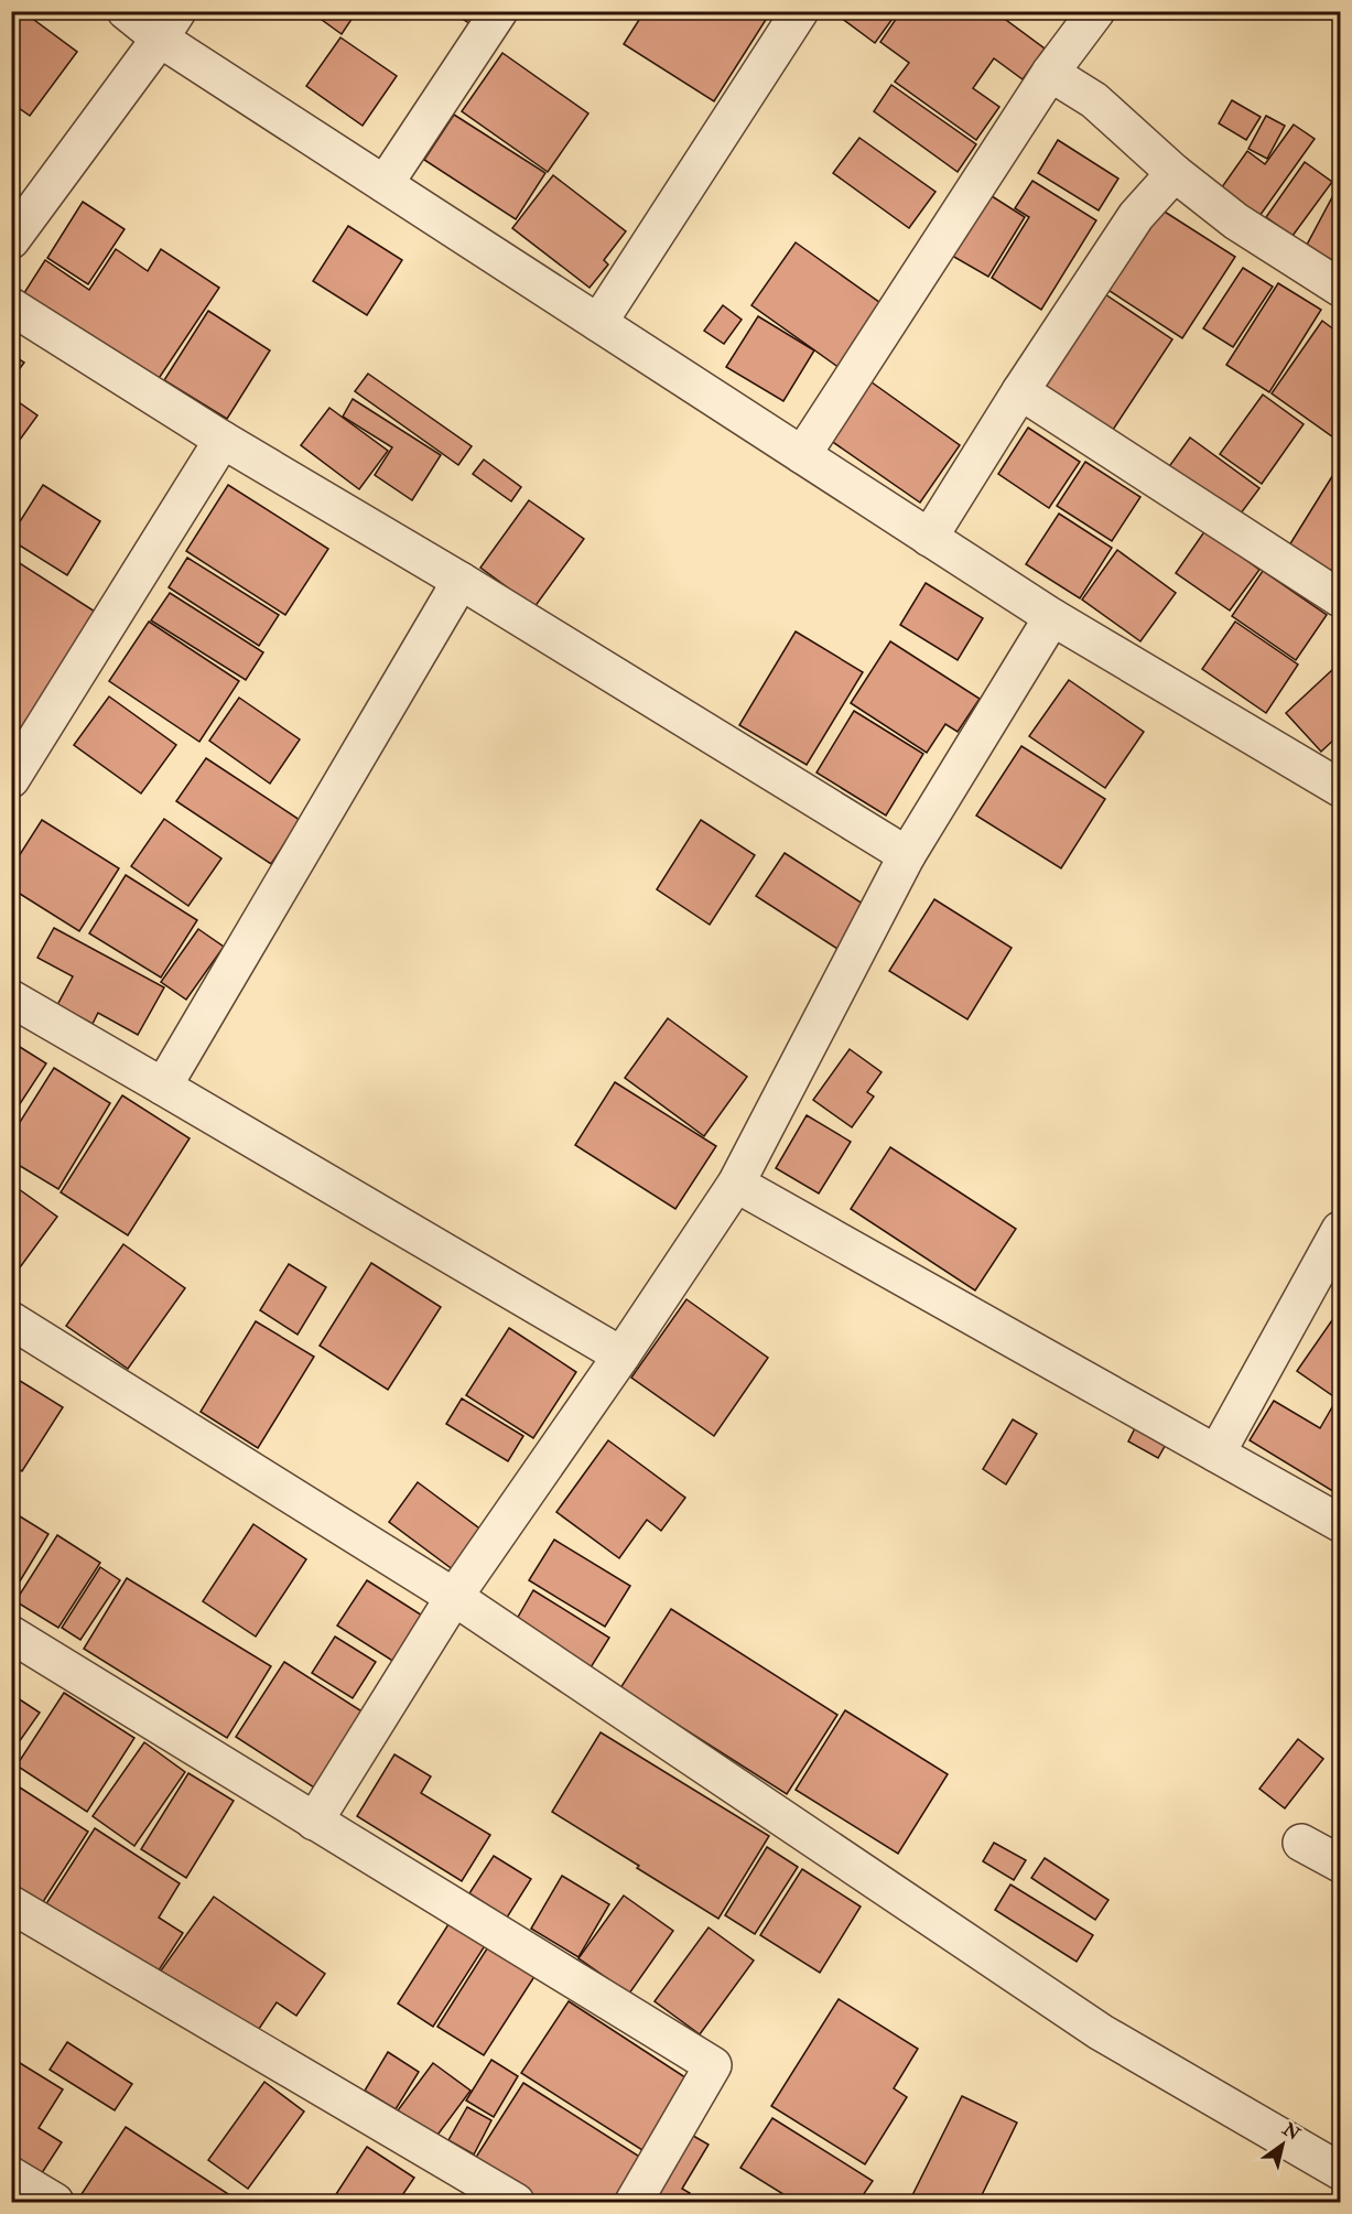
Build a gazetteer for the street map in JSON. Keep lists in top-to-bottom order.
{
  "north": "top right"
}
